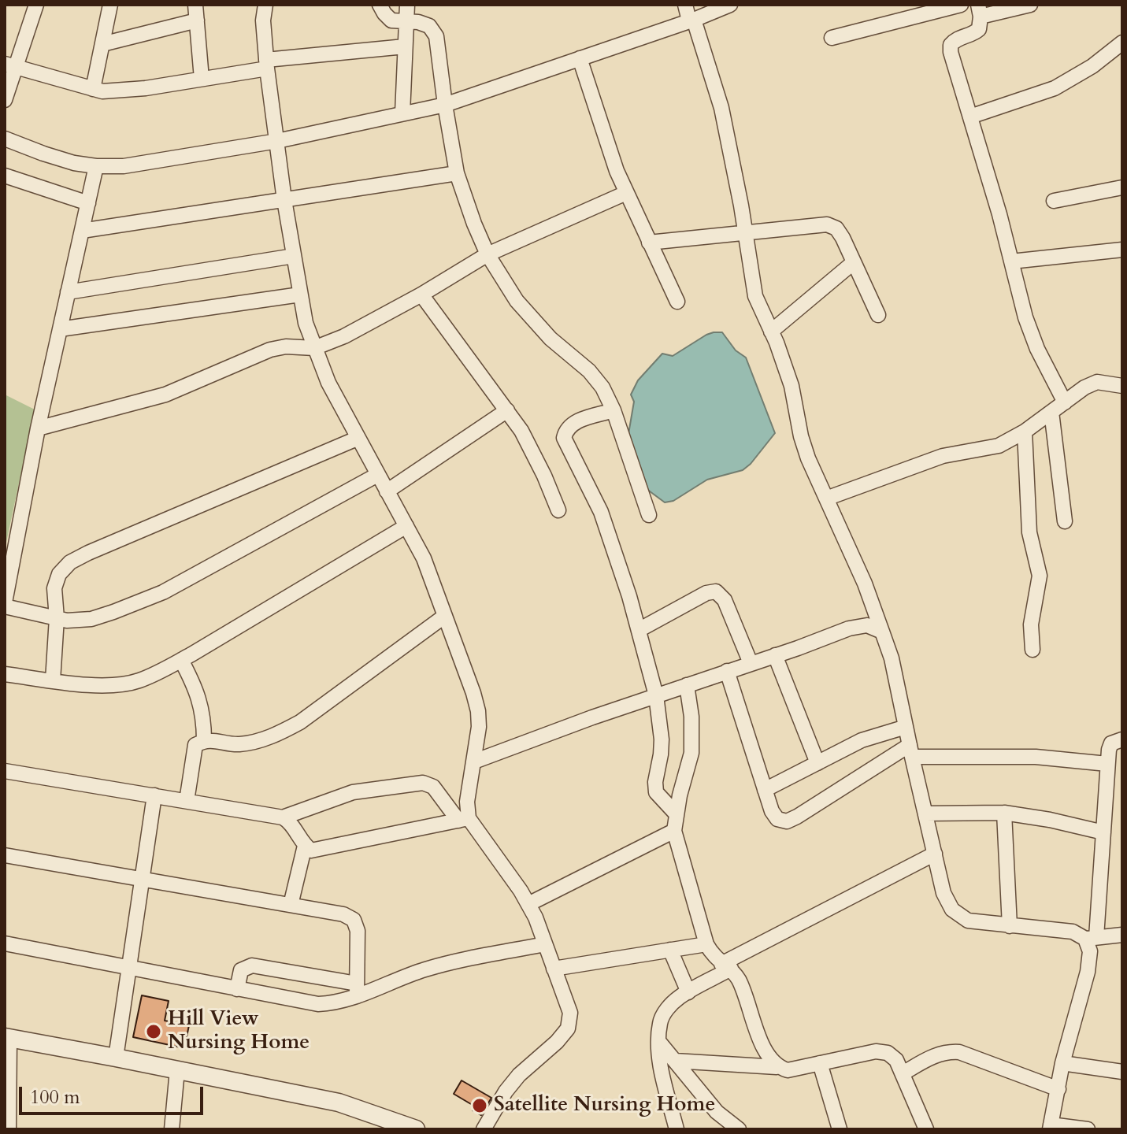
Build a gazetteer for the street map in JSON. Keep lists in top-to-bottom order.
{
  "places": ["Hill View Nursing Home", "Satellite Nursing Home"],
  "scale_bar": "100 m"
}
